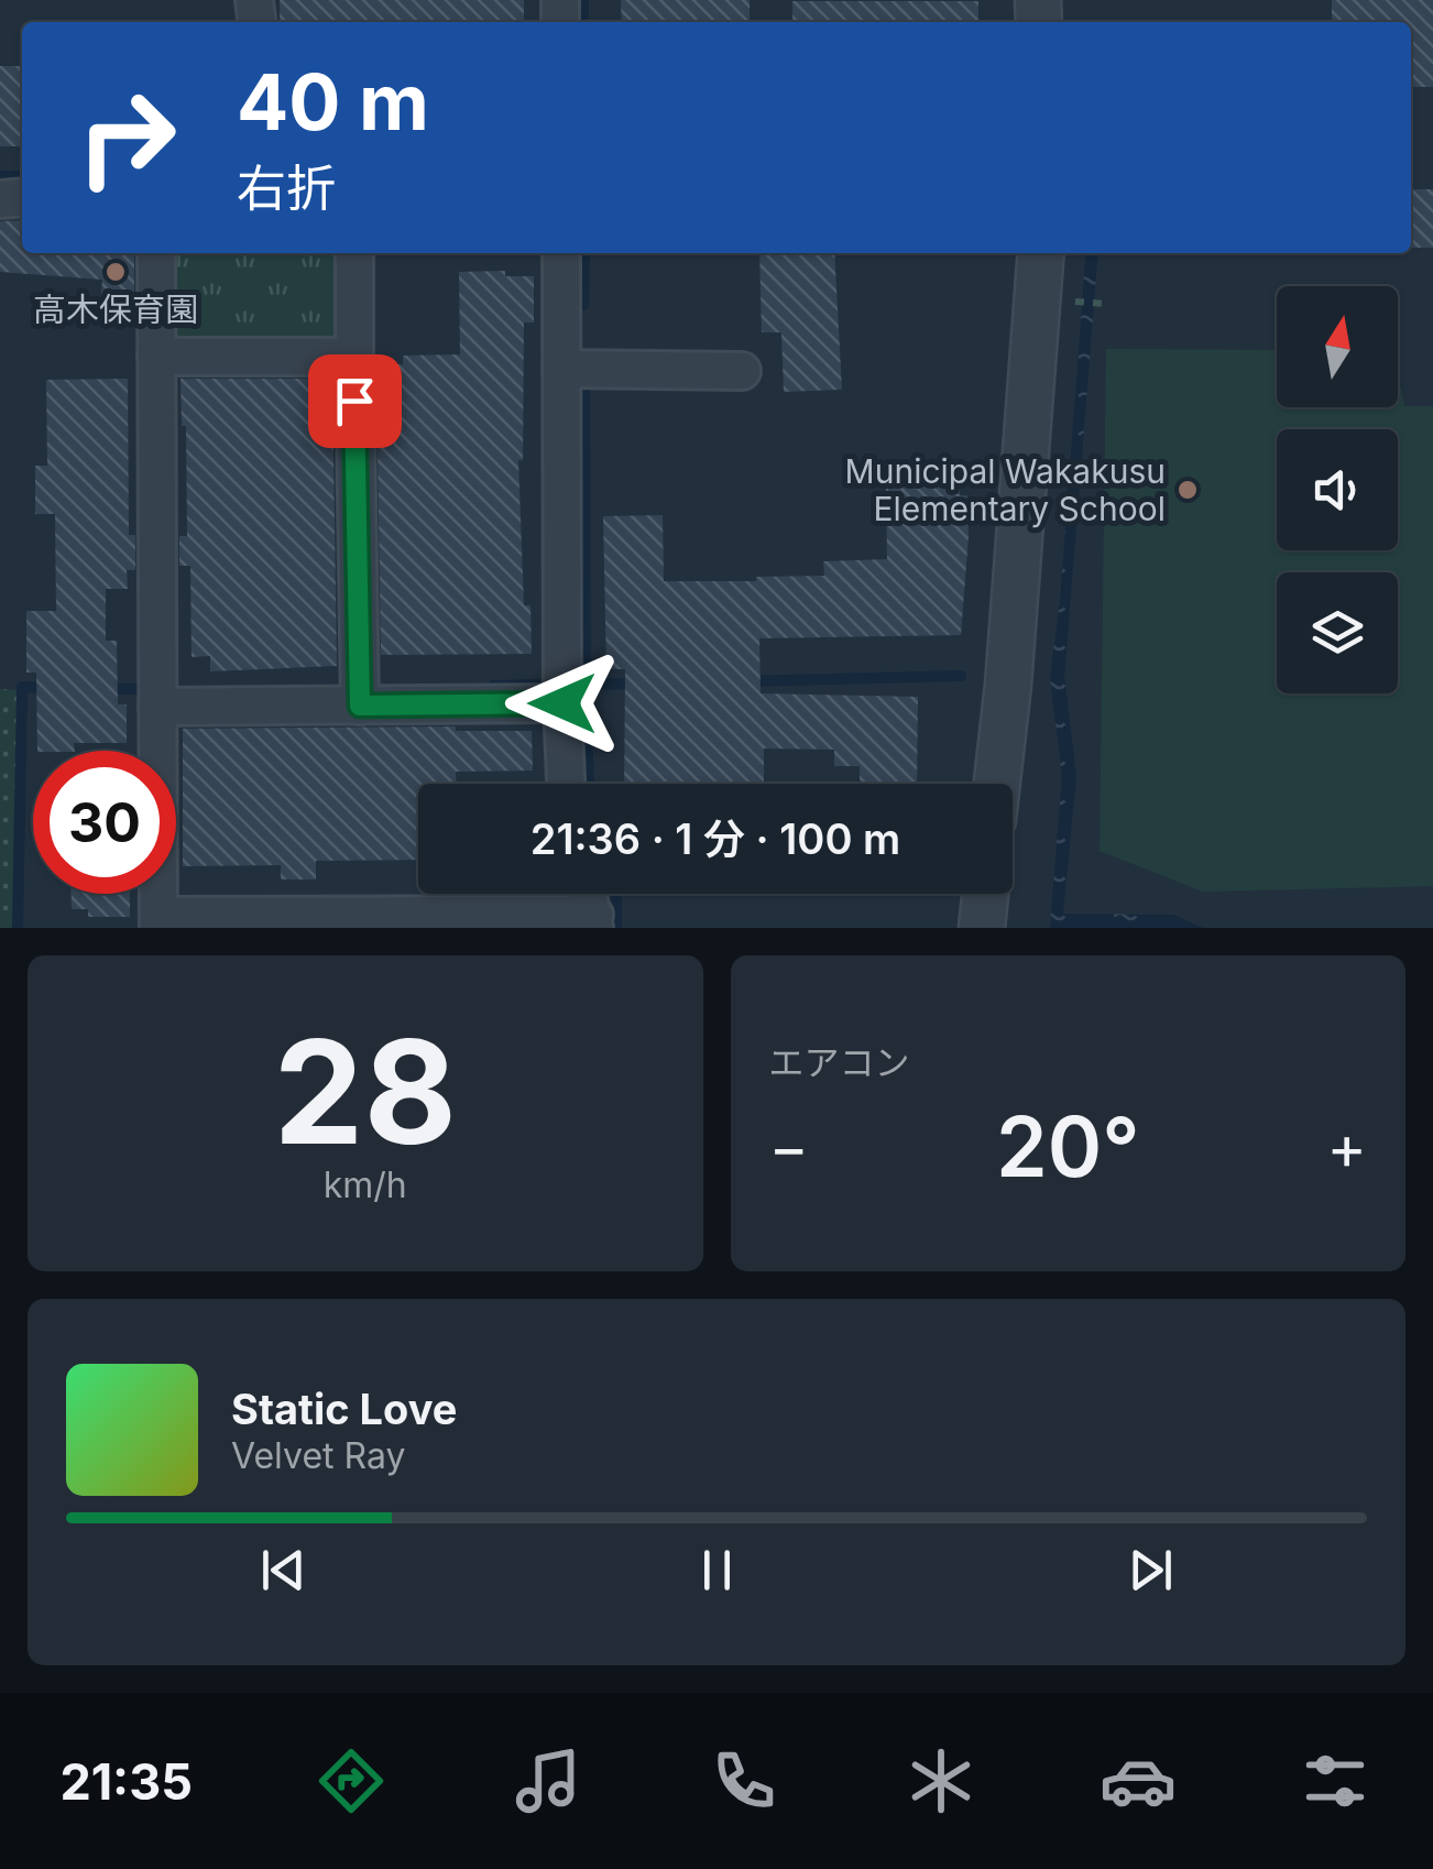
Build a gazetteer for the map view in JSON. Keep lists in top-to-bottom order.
{
  "places": ["高木保育園", "Municipal Wakakusu Elementary School"],
  "north": "top",
  "page": {
    "turn": ["40 m", "右折"],
    "limit": "30",
    "trip": "21:36 · 1 分 · 100 m",
    "tile": [
      ["28", "km/h"],
      "エアコン"
    ],
    "heat": ["−", "20°", "+"],
    "song": ["Static Love", "Velvet Ray"],
    "tabs": "21:35"
  }
}
